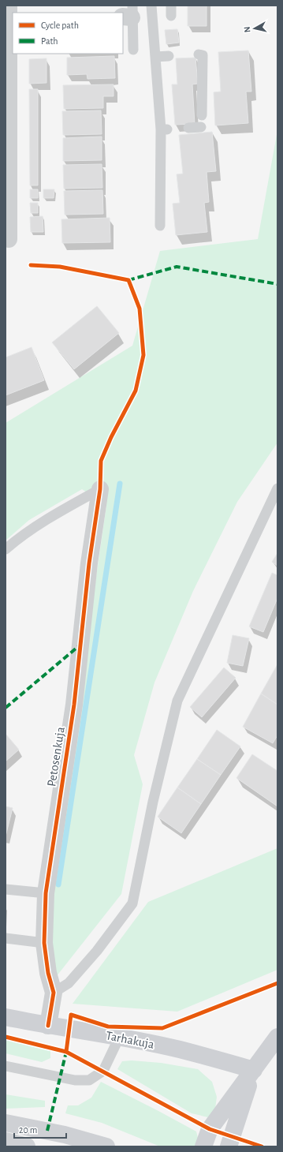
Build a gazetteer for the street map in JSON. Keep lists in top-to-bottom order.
{
  "streets": {
    "street": ["Petosenkuja", "Tarhakuja"]
  },
  "crossings": [
    ["Petosenkuja", "Tarhakuja"]
  ],
  "legend": ["Cycle path", "Path"],
  "scale_bar": "20 m",
  "north": "left"
}
